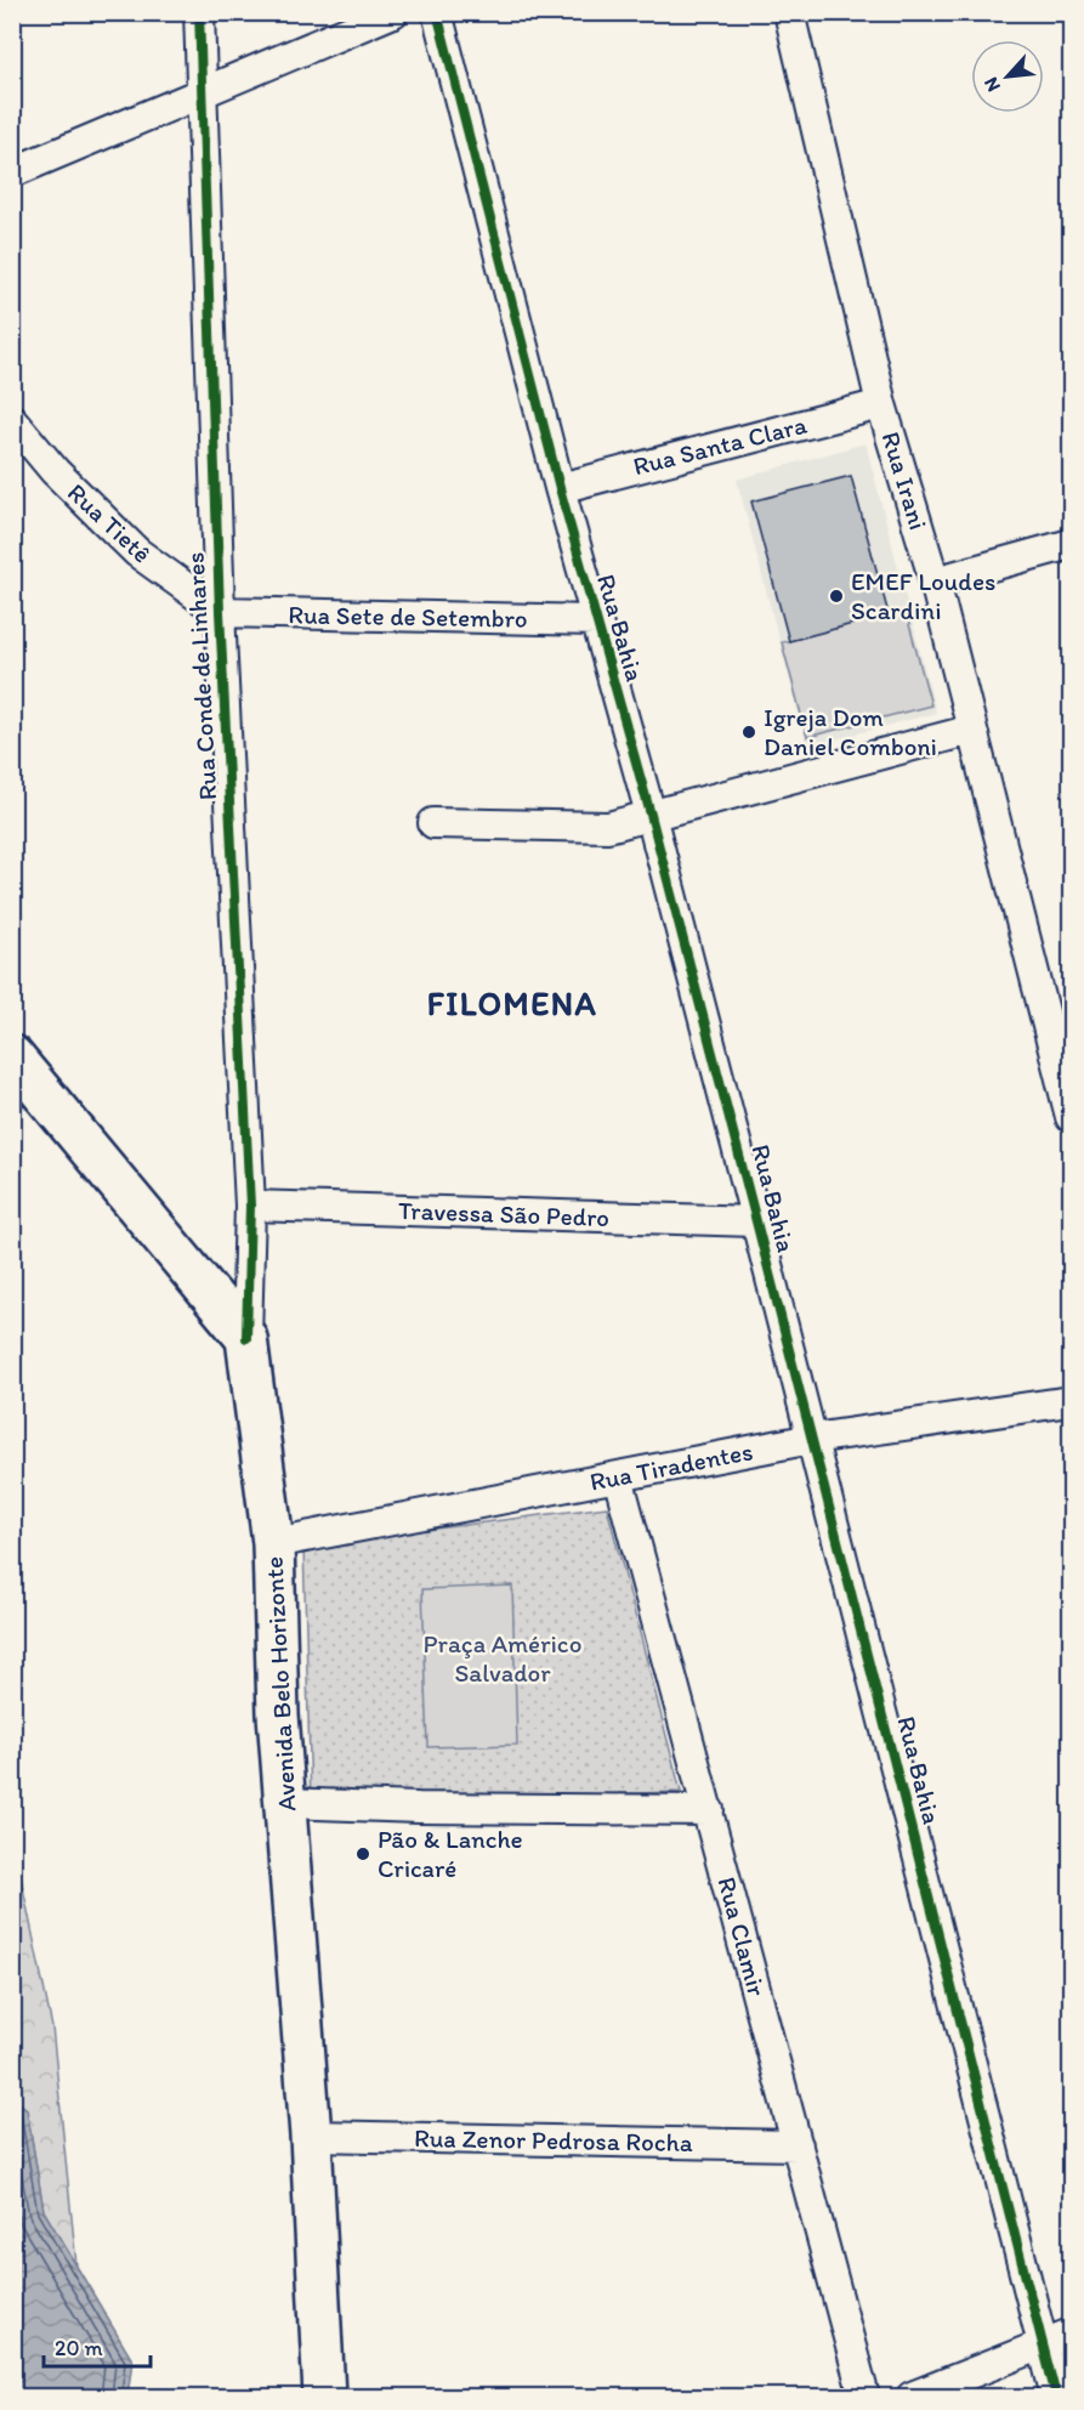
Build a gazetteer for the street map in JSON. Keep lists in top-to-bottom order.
{
  "streets": {
    "main road": ["Avenida Belo Horizonte"],
    "street": [
      "Rua Santa Clara",
      "Rua Irani",
      "Rua Tietê",
      "Rua Sete de Setembro",
      "Rua Bahia",
      "Rua Conde de Linhares",
      "Travessa São Pedro",
      "Rua Tiradentes",
      "Rua Clamir",
      "Rua Zenor Pedrosa Rocha"
    ]
  },
  "crossings": [
    ["Rua Santa Clara", "Rua Irani"],
    ["Rua Santa Clara", "Rua Bahia"],
    ["Rua Tietê", "Rua Sete de Setembro"],
    ["Rua Tietê", "Rua Conde de Linhares"],
    ["Rua Sete de Setembro", "Rua Bahia"],
    ["Rua Sete de Setembro", "Rua Conde de Linhares"],
    ["Rua Bahia", "Travessa São Pedro"],
    ["Rua Bahia", "Rua Tiradentes"],
    ["Rua Conde de Linhares", "Travessa São Pedro"],
    ["Rua Conde de Linhares", "Avenida Belo Horizonte"],
    ["Rua Tiradentes", "Avenida Belo Horizonte"],
    ["Rua Tiradentes", "Rua Clamir"],
    ["Avenida Belo Horizonte", "Rua Zenor Pedrosa Rocha"],
    ["Rua Clamir", "Rua Zenor Pedrosa Rocha"]
  ],
  "districts": ["FILOMENA"],
  "parks": ["Praça Américo Salvador"],
  "places": ["EMEF Loudes Scardini", "Igreja Dom Daniel Comboni", "Pão & Lanche Cricaré"],
  "scale_bar": "20 m",
  "north": "bottom left"
}
